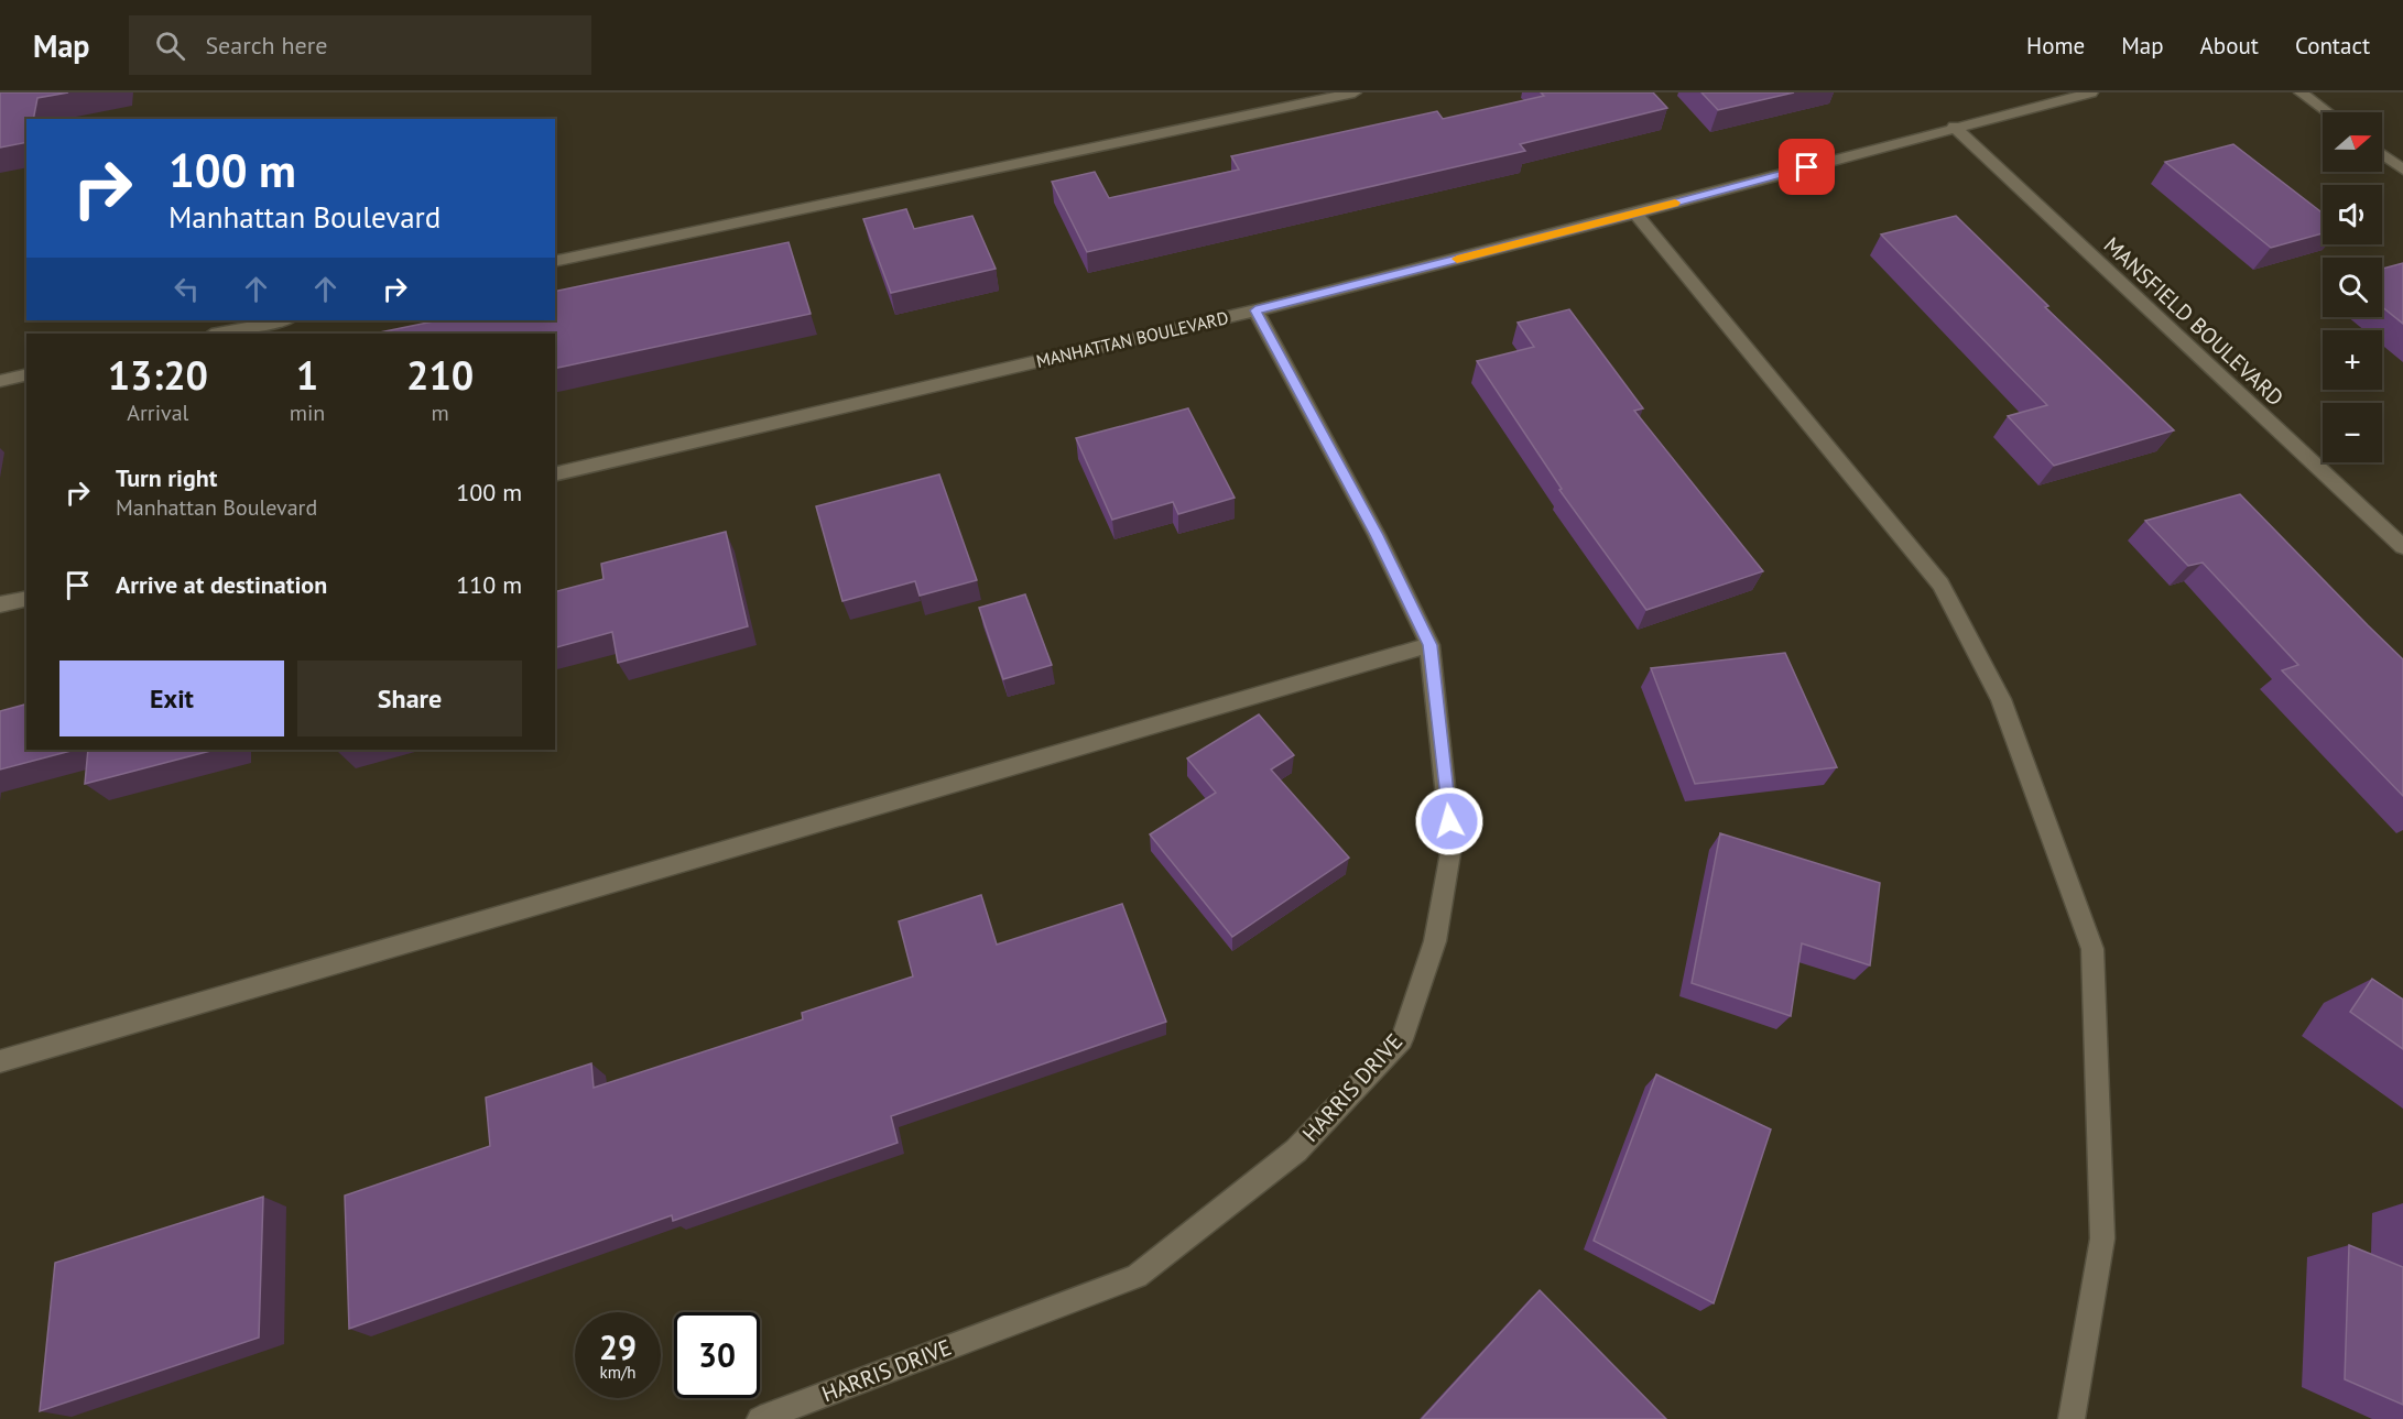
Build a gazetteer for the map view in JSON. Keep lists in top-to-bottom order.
{
  "streets": {
    "street": ["MANSFIELD BOULEVARD", "MANHATTAN BOULEVARD", "HARRIS DRIVE"]
  },
  "crossings": [
    ["MANSFIELD BOULEVARD", "MANHATTAN BOULEVARD"],
    ["MANHATTAN BOULEVARD", "HARRIS DRIVE"]
  ],
  "north": "right",
  "page": {
    "header": "Map",
    "search": "Search here",
    "nav": [
      "Home",
      "Map",
      "About",
      "Contact"
    ],
    "map_buttons": ["+", "−"],
    "turn": ["100 m", "Manhattan Boulevard"],
    "eta": [
      "13:20",
      "Arrival",
      "1",
      "min",
      "210",
      "m"
    ],
    "list": [
      {
        "name": "Turn right",
        "note": "Manhattan Boulevard",
        "value": "100 m"
      },
      {
        "name": "Arrive at destination",
        "value": "110 m"
      }
    ],
    "buttons": ["Exit", "Share"],
    "speed": "29 km/h",
    "limit": "30"
  }
}
